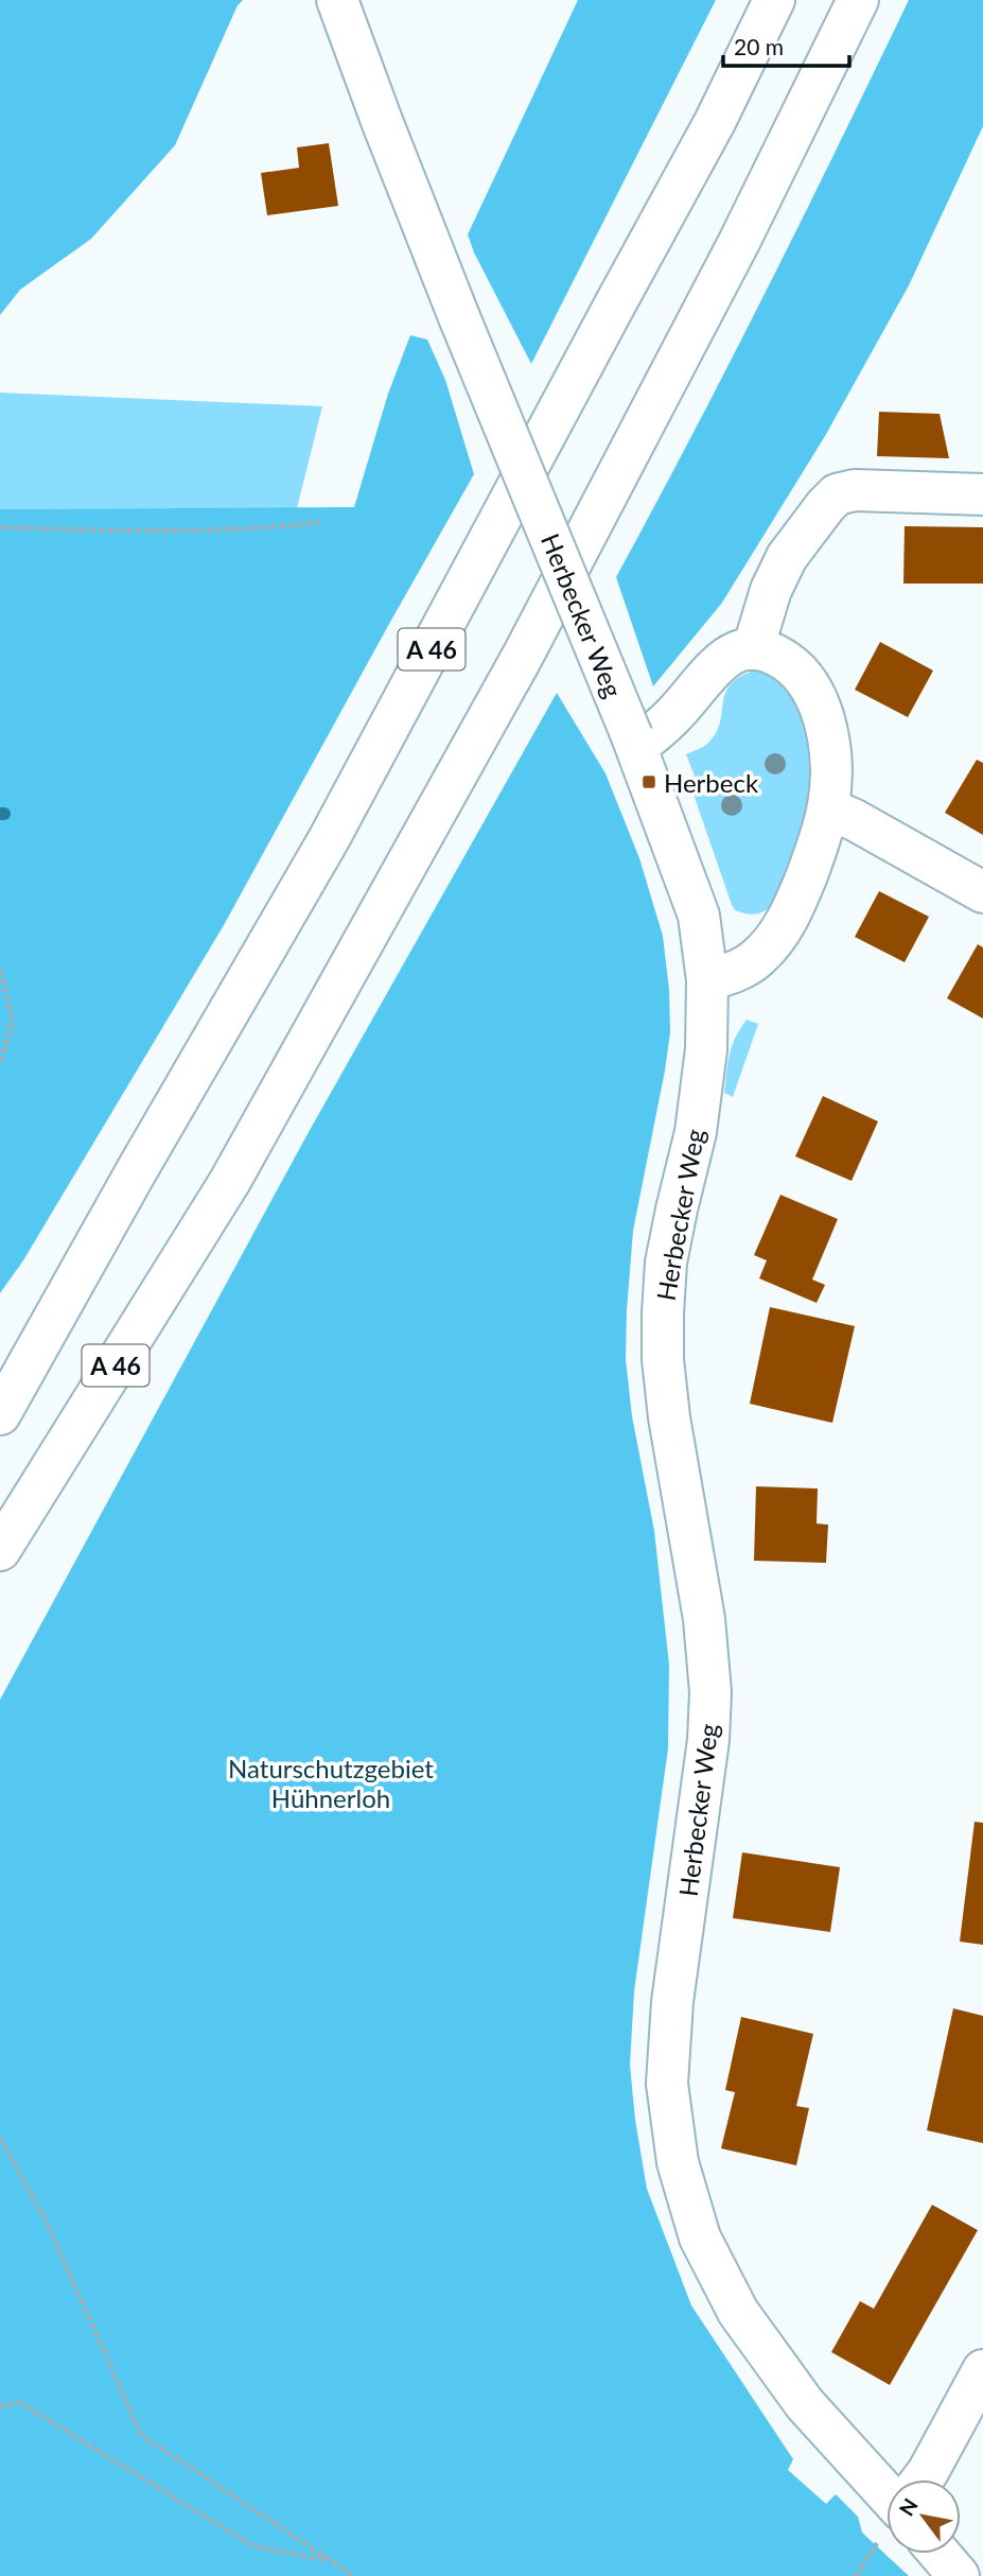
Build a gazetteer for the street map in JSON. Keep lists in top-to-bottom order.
{
  "streets": {
    "main road": ["Herbecker Weg", "A 46"]
  },
  "parks": ["Naturschutzgebiet Hühnerloh"],
  "places": {
    "transit": ["Herbeck"]
  },
  "scale_bar": "20 m",
  "north": "top left"
}
